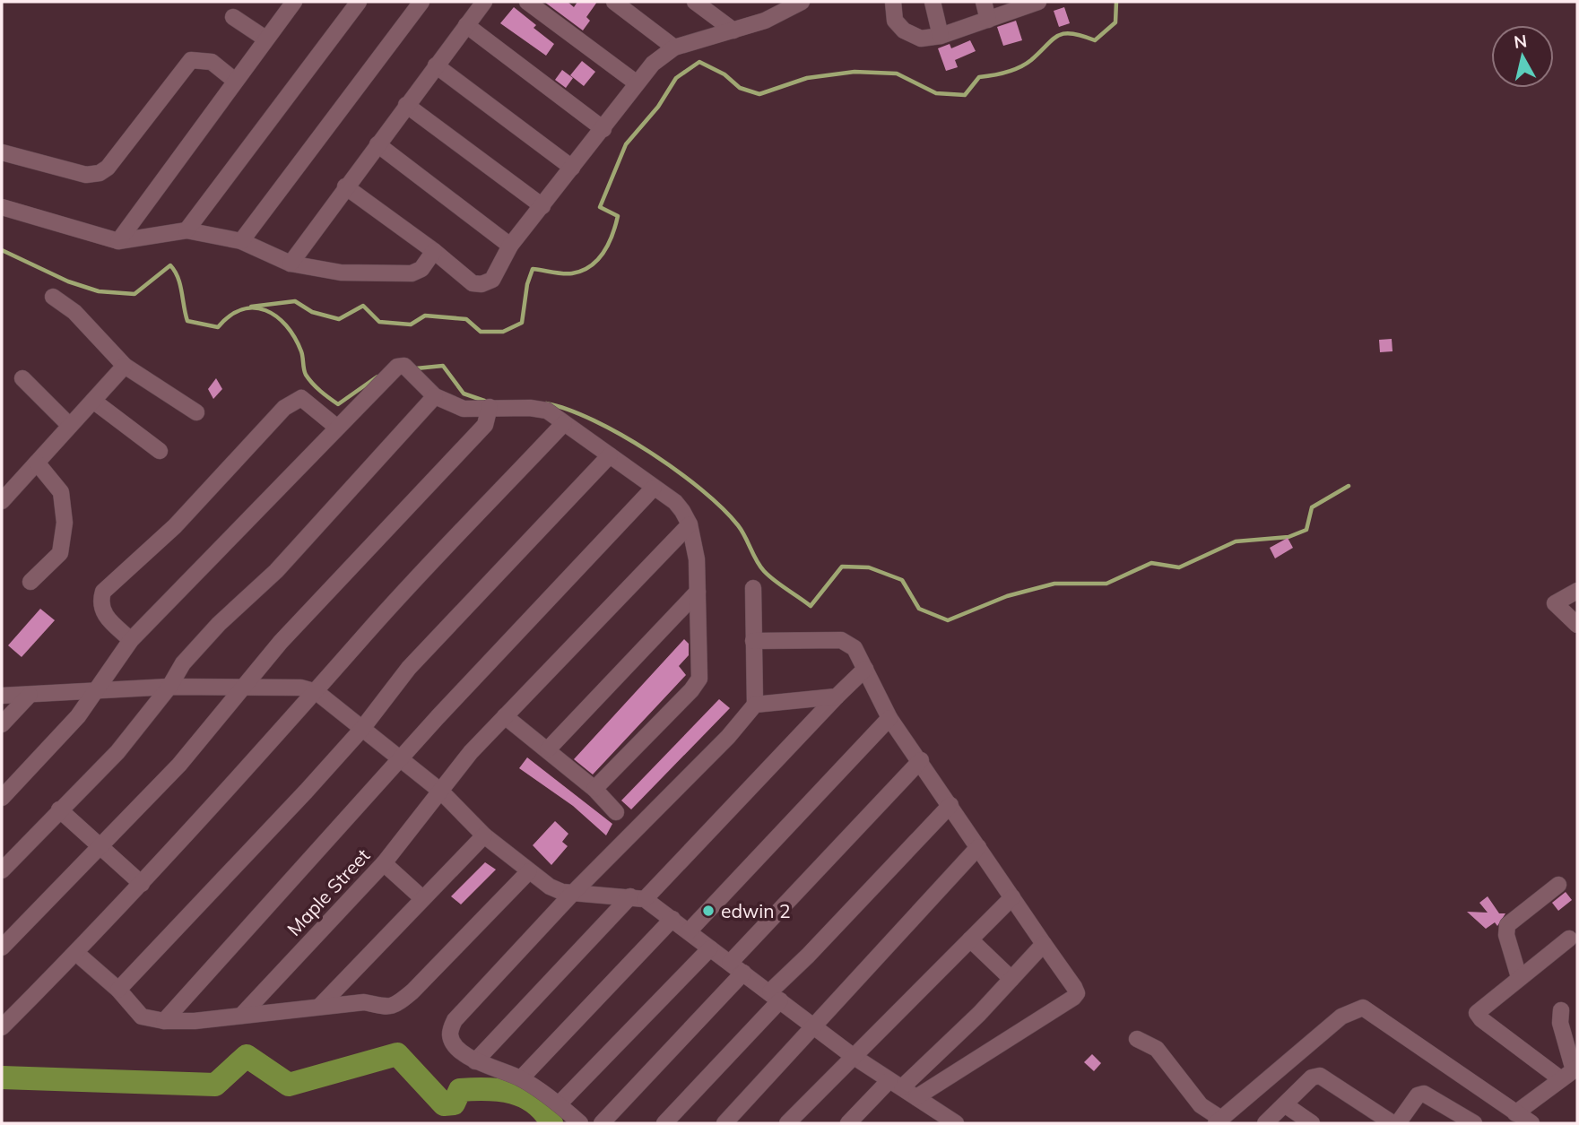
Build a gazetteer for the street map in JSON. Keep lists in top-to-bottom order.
{
  "streets": {
    "street": ["Maple Street"]
  },
  "places": ["edwin 2"],
  "north": "top"
}
